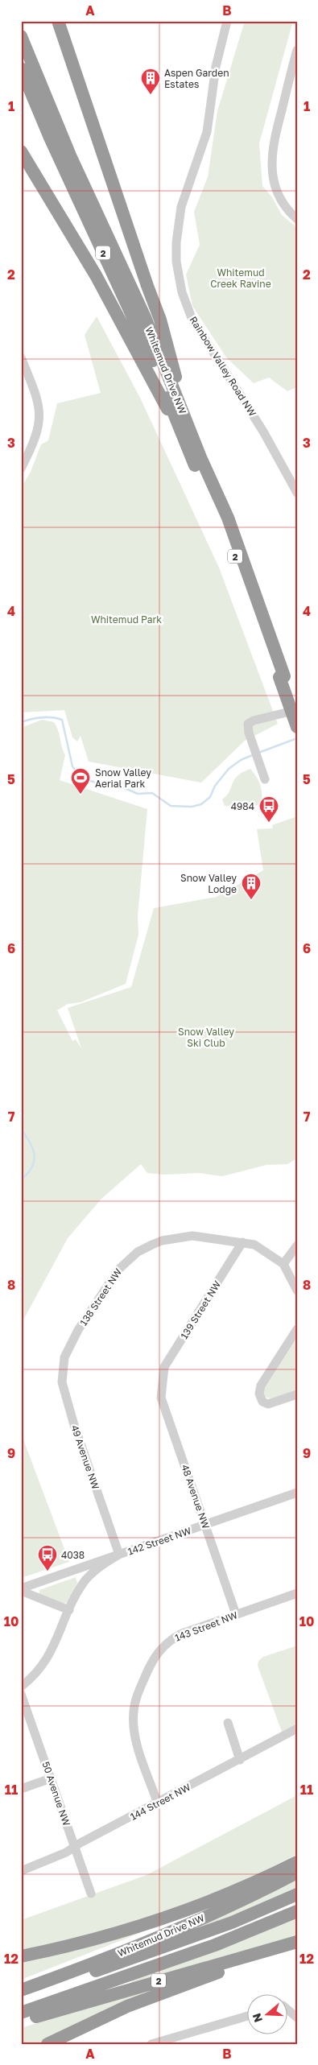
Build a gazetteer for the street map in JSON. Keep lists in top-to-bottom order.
{
  "streets": {
    "highway": ["2", "Whitemud Drive NW"],
    "street": [
      "Rainbow Valley Road NW",
      "138 Street NW",
      "139 Street NW",
      "49 Avenue NW",
      "48 Avenue NW",
      "142 Street NW",
      "143 Street NW",
      "50 Avenue NW",
      "144 Street NW"
    ]
  },
  "crossings": [
    ["138 Street NW", "139 Street NW"],
    ["138 Street NW", "49 Avenue NW"],
    ["139 Street NW", "48 Avenue NW"],
    ["49 Avenue NW", "142 Street NW"],
    ["48 Avenue NW", "142 Street NW"],
    ["48 Avenue NW", "143 Street NW"],
    ["143 Street NW", "144 Street NW"],
    ["50 Avenue NW", "144 Street NW"]
  ],
  "parks": ["Whitemud Creek Ravine", "Whitemud Park", "Snow Valley Ski Club"],
  "places": {
    "building": ["Aspen Garden Estates", "Snow Valley Lodge"],
    "sports": ["Snow Valley Aerial Park"],
    "bus stop": ["4984", "4038"]
  },
  "north": "left",
  "grid": {
    "columns": ["A", "B"],
    "rows": [
      "1",
      "2",
      "3",
      "4",
      "5",
      "6",
      "7",
      "8",
      "9",
      "10",
      "11",
      "12"
    ]
  }
}
